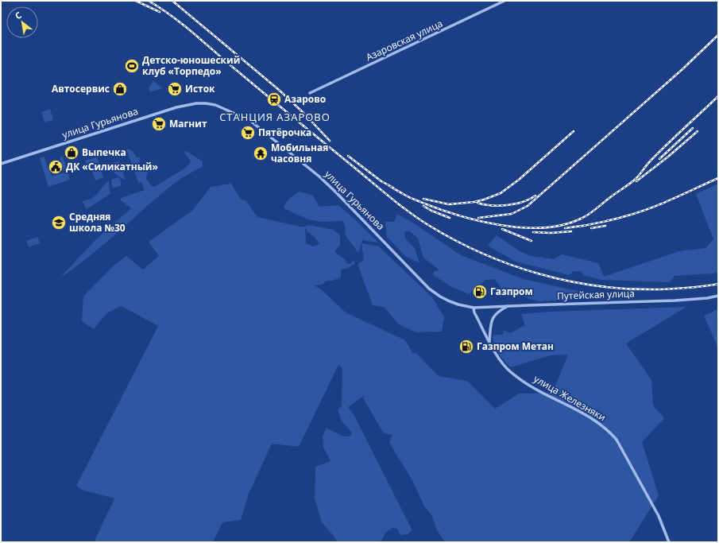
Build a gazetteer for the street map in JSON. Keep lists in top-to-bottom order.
{
  "streets": {
    "street": [
      "Азаровская улица",
      "улица Гурьянова",
      "Путейская улица",
      "улица Железняки"
    ]
  },
  "crossings": [
    ["улица Гурьянова", "Путейская улица"],
    ["улица Гурьянова", "улица Железняки"],
    ["Путейская улица", "улица Железняки"]
  ],
  "districts": ["СТАНЦИЯ АЗАРОВО"],
  "places": {
    "sports": ["Детско-юношеский клуб «Торпедо»"],
    "shop": ["Автосервис", "Выпечка"],
    "supermarket": ["Исток", "Магнит", "Пятёрочка"],
    "station": ["Азарово"],
    "temple": ["Мобильная часовня"],
    "public building": ["ДК «Силикатный»"],
    "school or university": ["Средняя школа №30"],
    "fuel station": ["Газпром", "Газпром Метан"]
  },
  "north": "top left"
}
